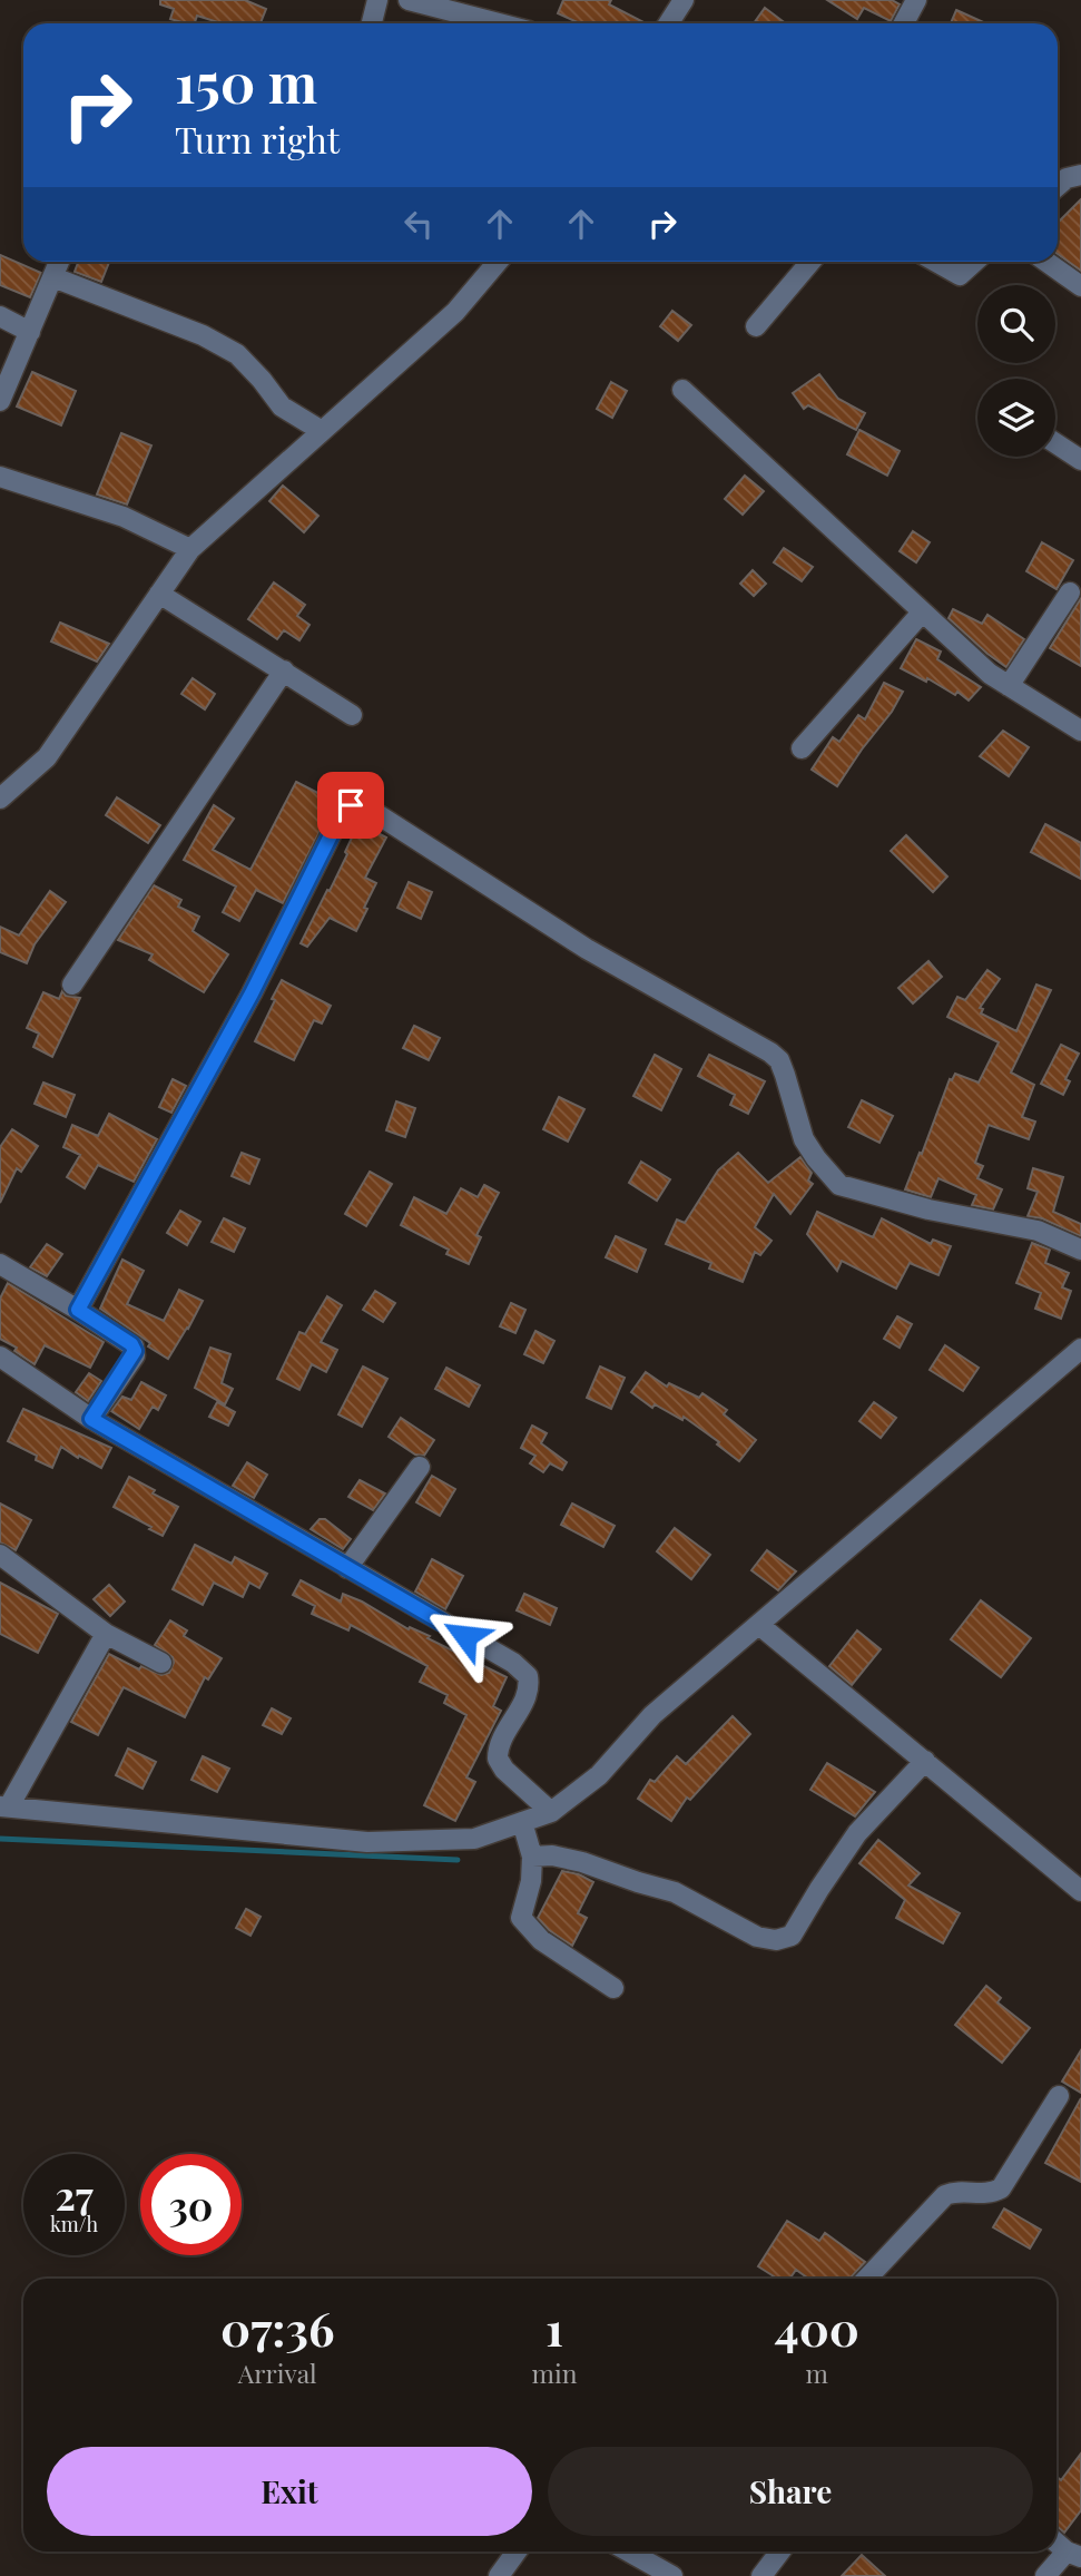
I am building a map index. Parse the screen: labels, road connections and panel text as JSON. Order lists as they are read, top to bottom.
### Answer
{
  "page": {
    "turn": ["150 m", "Turn right"],
    "speed": "27 km/h",
    "limit": "30",
    "eta": [
      "07:36",
      "Arrival",
      "1",
      "min",
      "400",
      "m"
    ],
    "buttons": ["Exit", "Share"]
  }
}
